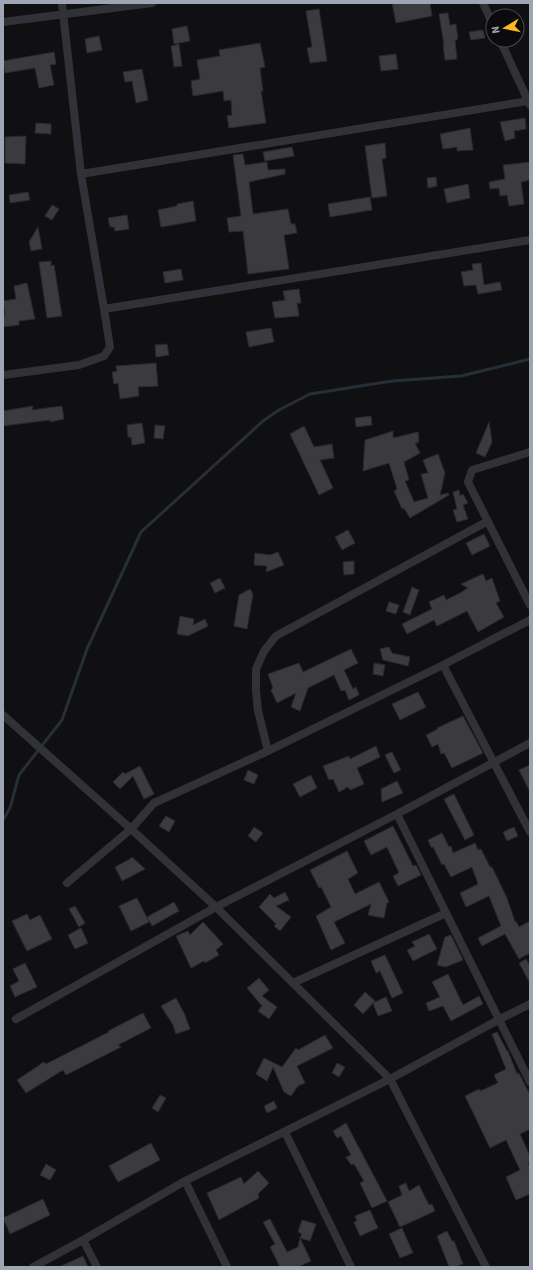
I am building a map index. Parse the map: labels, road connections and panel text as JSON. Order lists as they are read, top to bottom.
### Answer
{
  "north": "left"
}
